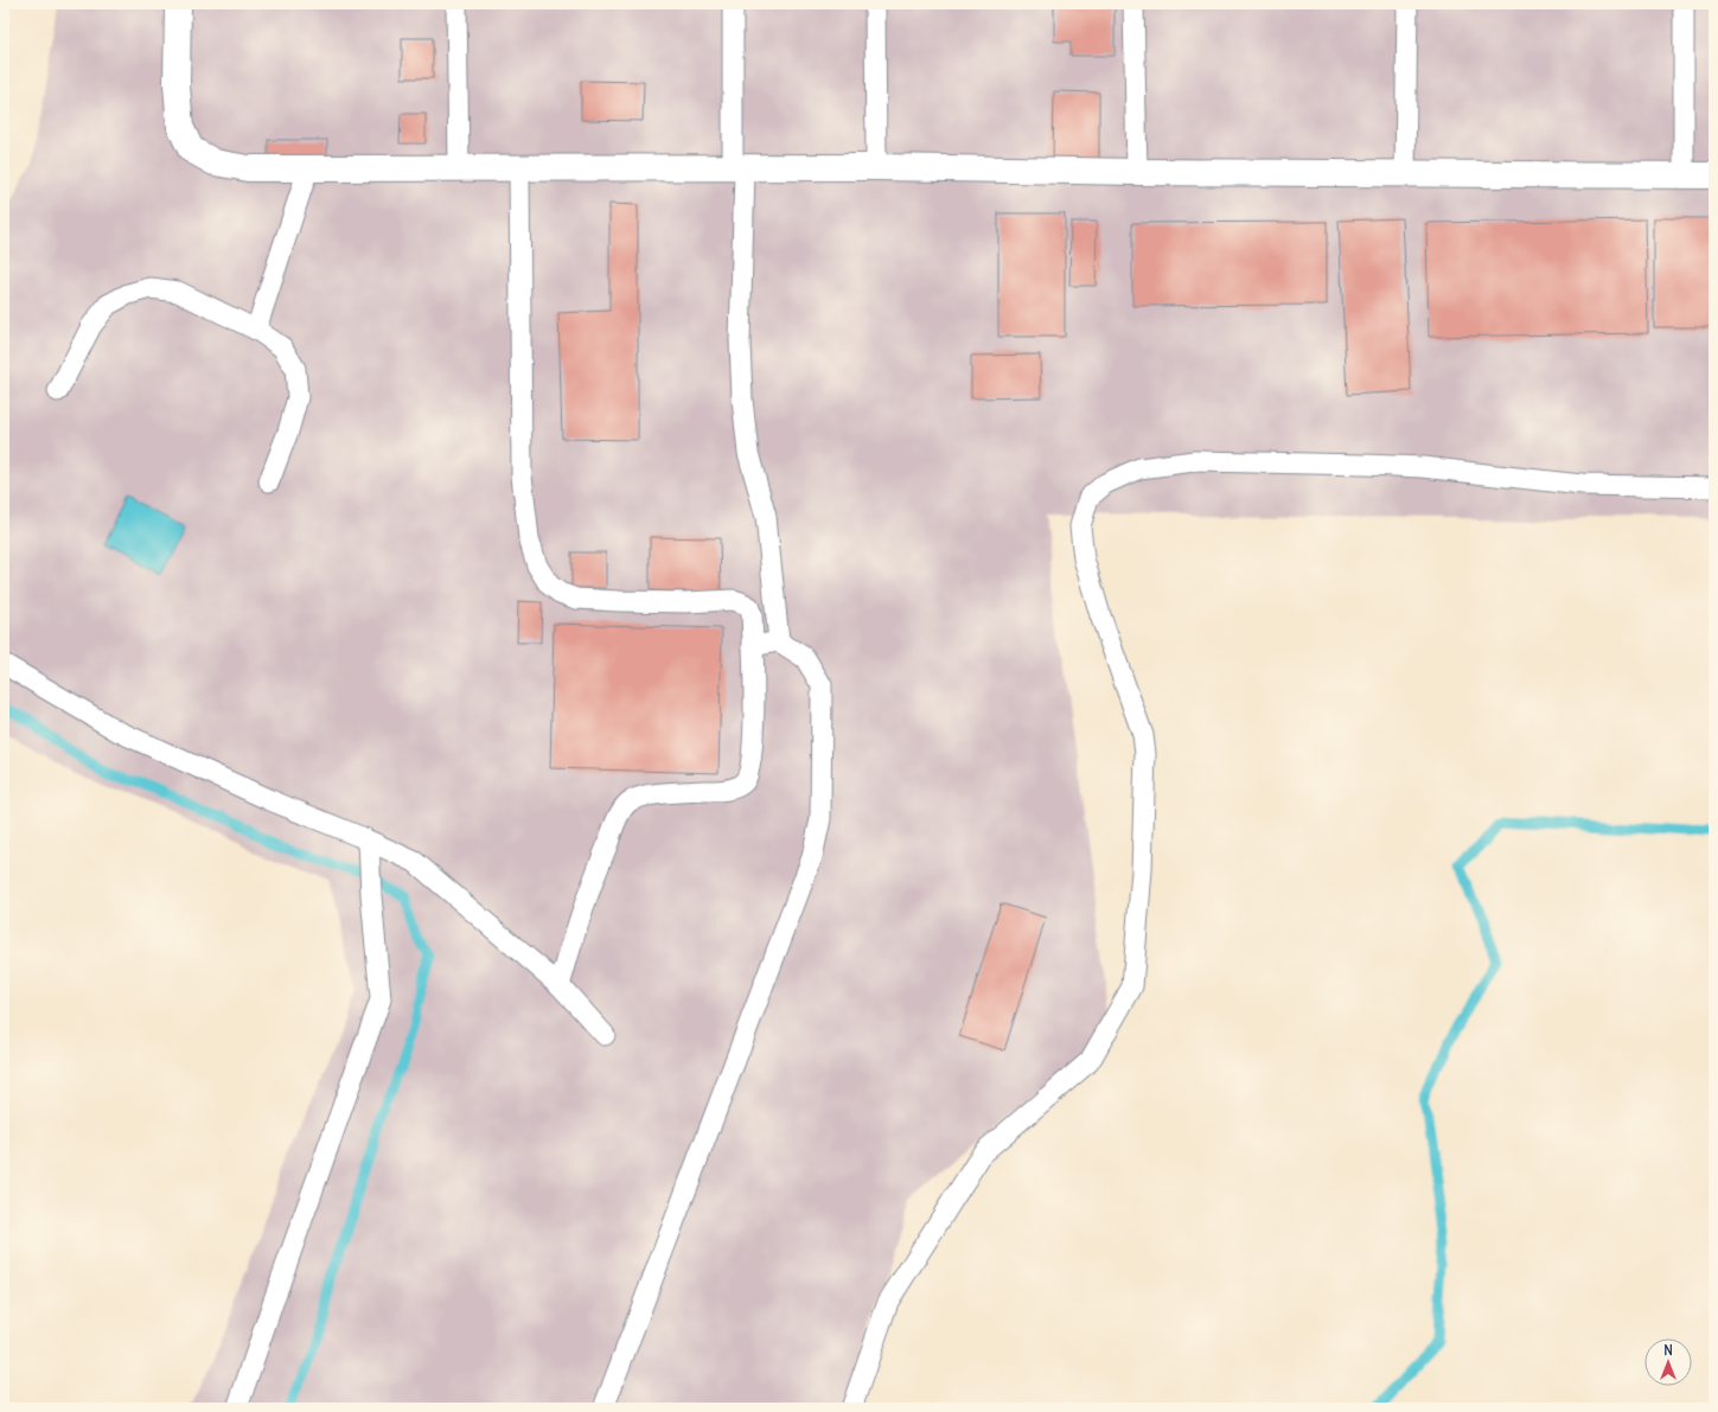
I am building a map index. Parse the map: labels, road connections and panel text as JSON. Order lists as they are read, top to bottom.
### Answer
{
  "north": "top"
}
